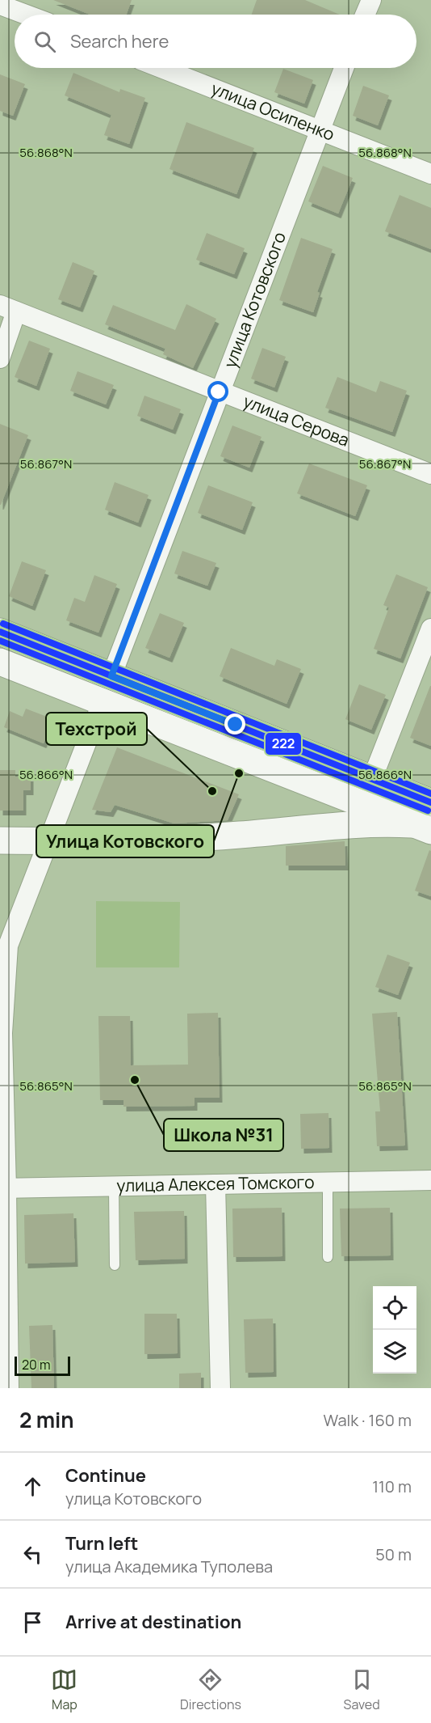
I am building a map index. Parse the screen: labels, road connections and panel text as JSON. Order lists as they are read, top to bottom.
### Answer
{
  "streets": {
    "street": [
      "улица Осипенко",
      "улица Котовского",
      "улица Серова",
      "улица Алексея Томского"
    ]
  },
  "crossings": [
    ["улица Осипенко", "улица Котовского"],
    ["улица Котовского", "улица Серова"]
  ],
  "places": ["Улица Котовского", "Техстрой", "Школа №31"],
  "lines": ["transit line 222"],
  "scale_bar": "20 m",
  "page": {
    "search": "Search here",
    "scale": "20 m",
    "heading": ["2 min", "Walk · 160 m"],
    "list": [
      ["Continue", "улица Котовского", "110 m"],
      ["Turn left", "улица Академика Туполева", "50 m"],
      "Arrive at destination"
    ],
    "nav": ["Map", "Directions", "Saved"]
  },
  "coordinates": [
    "56.868°N",
    "56.867°N",
    "56.866°N",
    "56.865°N"
  ]
}
